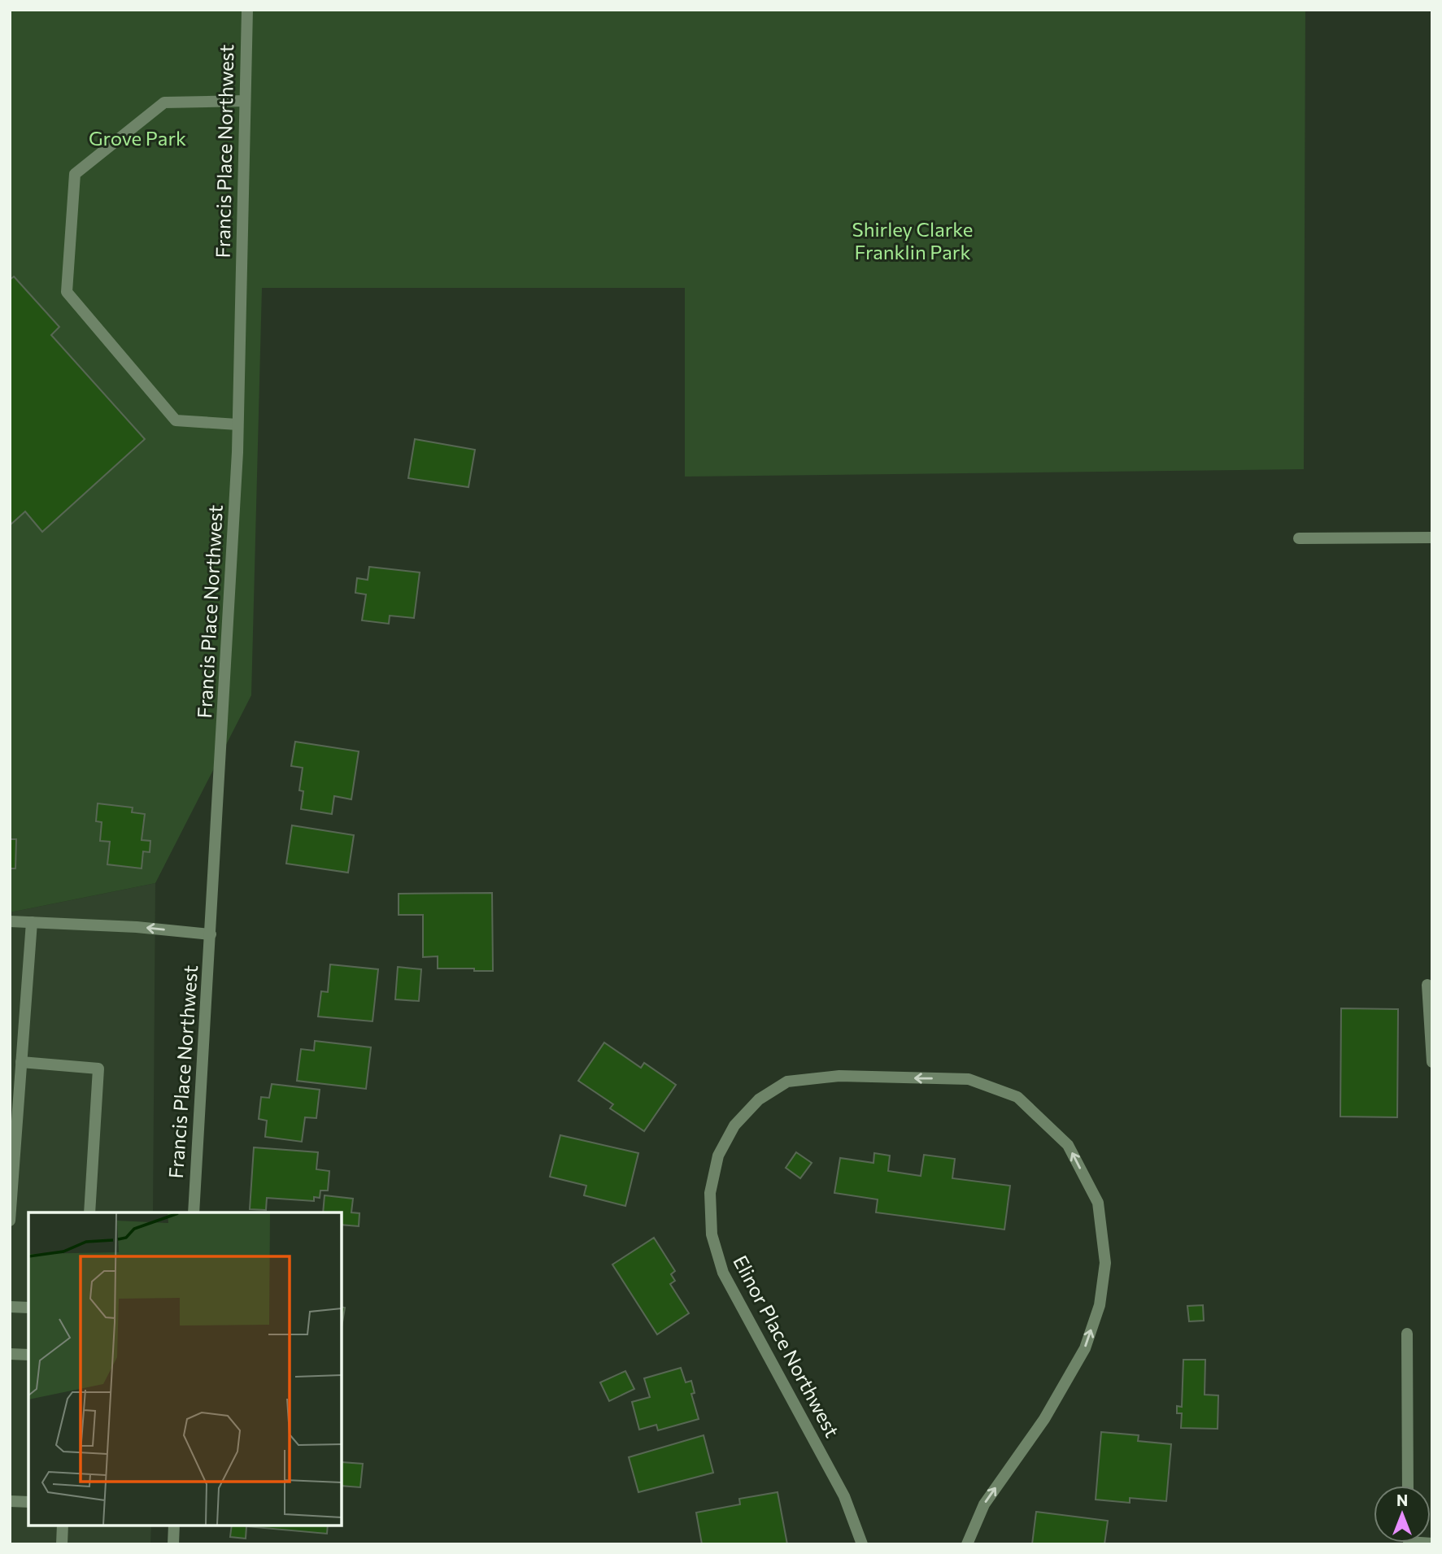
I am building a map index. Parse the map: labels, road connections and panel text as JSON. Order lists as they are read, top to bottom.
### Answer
{
  "streets": {
    "street": ["Francis Place Northwest", "Elinor Place Northwest"]
  },
  "parks": ["Grove Park", "Shirley Clarke Franklin Park"],
  "north": "top"
}
